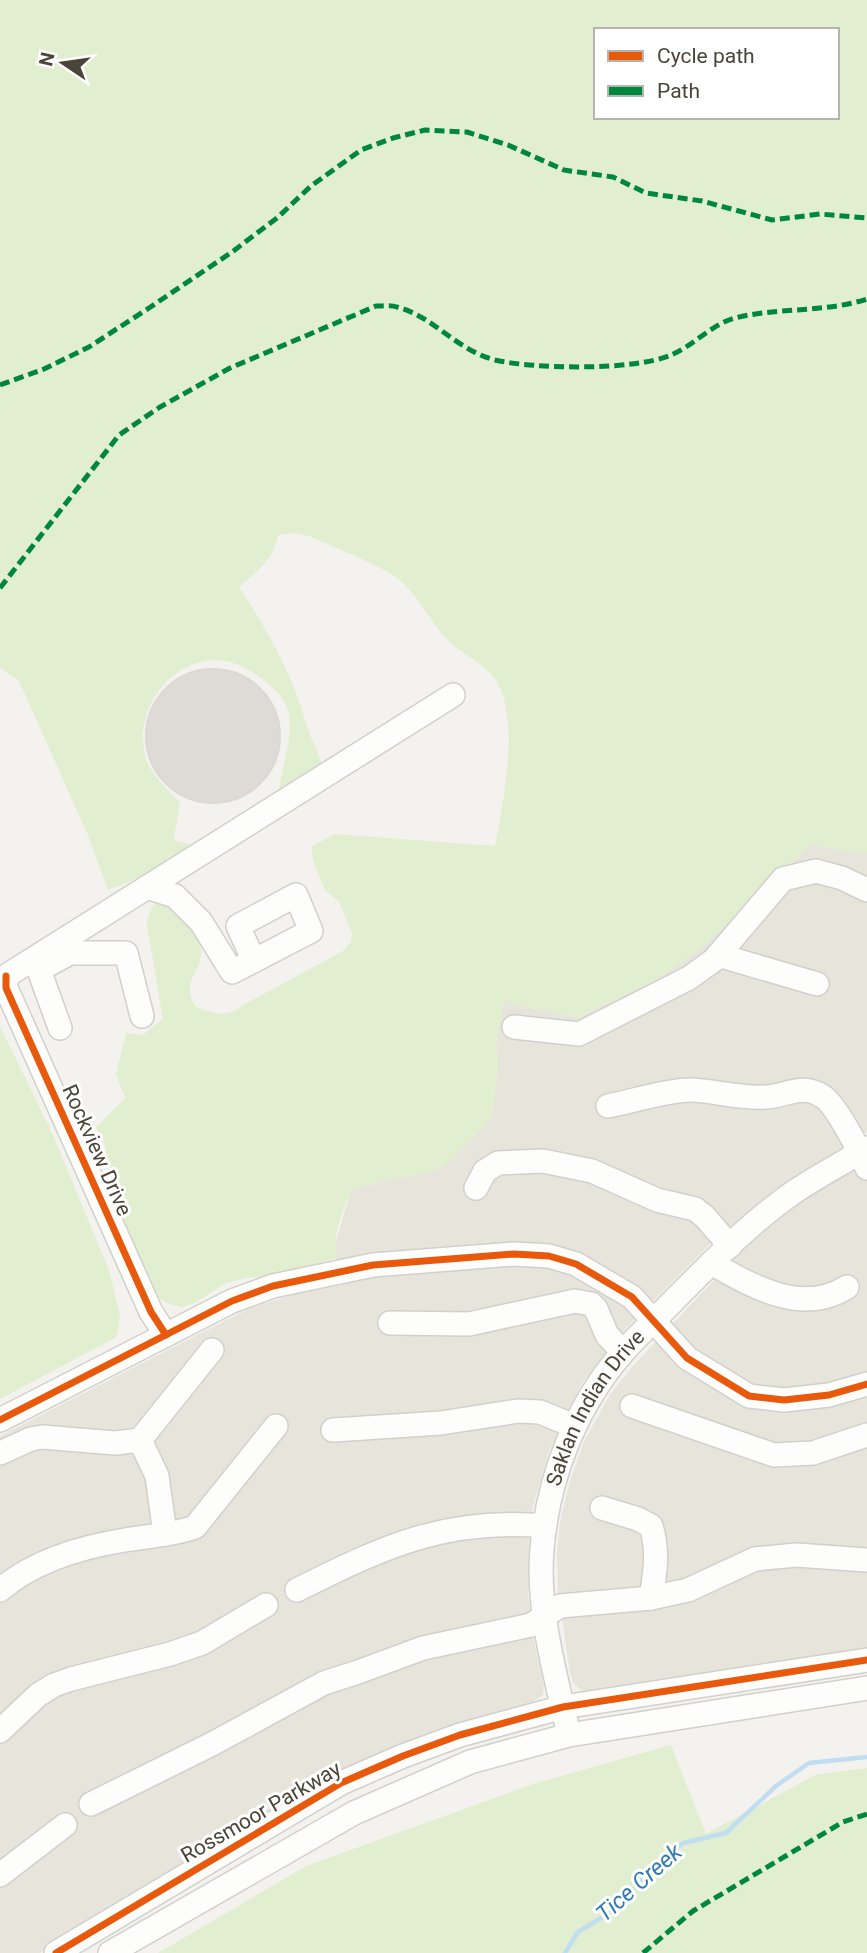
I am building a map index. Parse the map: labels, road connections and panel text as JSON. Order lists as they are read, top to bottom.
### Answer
{
  "streets": {
    "street": ["Rockview Drive", "Saklan Indian Drive", "Rossmoor Parkway"]
  },
  "crossings": [
    ["Saklan Indian Drive", "Rossmoor Parkway"]
  ],
  "water": ["Tice Creek"],
  "legend": ["Cycle path", "Path"],
  "north": "left"
}
